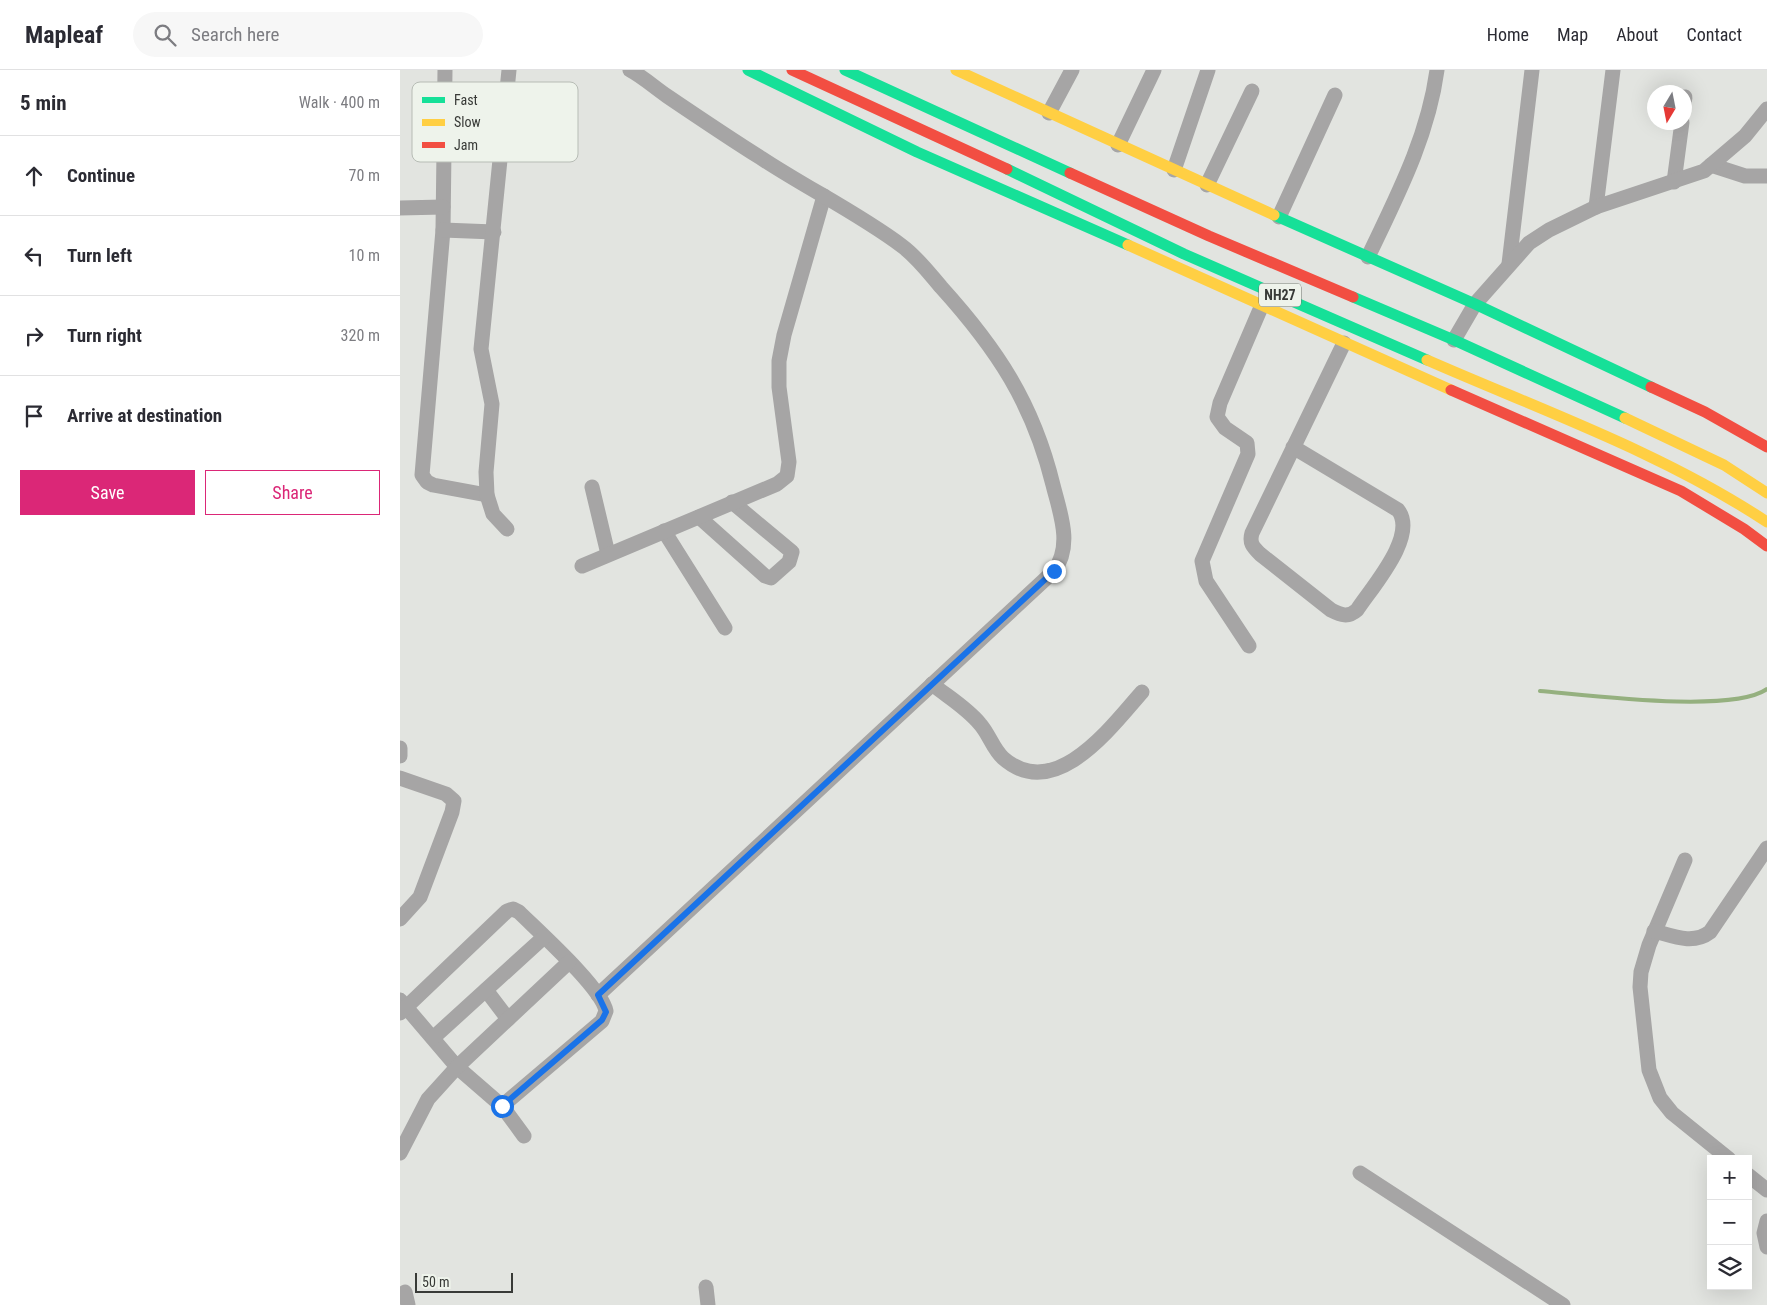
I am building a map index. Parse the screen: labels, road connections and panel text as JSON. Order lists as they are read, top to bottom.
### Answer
{
  "streets": {
    "main road": ["NH27"]
  },
  "legend": ["Fast", "Slow", "Jam"],
  "scale_bar": "50 m",
  "north": "bottom",
  "page": {
    "header": "Mapleaf",
    "search": "Search here",
    "nav": [
      "Home",
      "Map",
      "About",
      "Contact"
    ],
    "heading": ["5 min", "Walk · 400 m"],
    "list": [
      ["Continue", "70 m"],
      ["Turn left", "10 m"],
      ["Turn right", "320 m"],
      "Arrive at destination"
    ],
    "buttons": ["Save", "Share"],
    "map_buttons": ["+", "−"],
    "scale": "50 m"
  }
}
